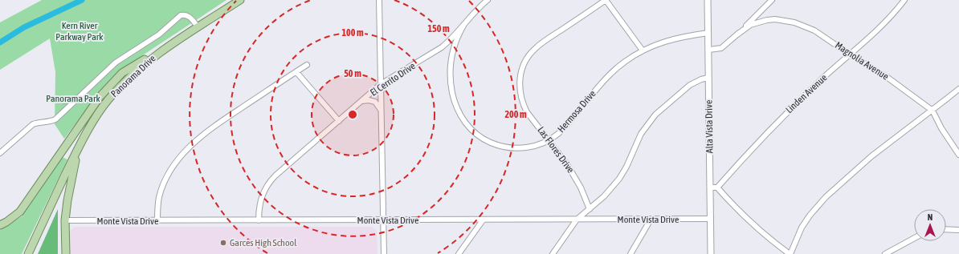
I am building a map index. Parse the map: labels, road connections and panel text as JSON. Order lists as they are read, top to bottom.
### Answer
{
  "streets": {
    "main road": ["Panorama Drive"],
    "street": [
      "Magnolia Avenue",
      "El Cerrito Drive",
      "Linden Avenue",
      "Hermosa Drive",
      "Alta Vista Drive",
      "Las Flores Drive",
      "Monte Vista Drive"
    ]
  },
  "crossings": [
    ["Magnolia Avenue", "Linden Avenue"],
    ["El Cerrito Drive", "Hermosa Drive"],
    ["El Cerrito Drive", "Monte Vista Drive"],
    ["Hermosa Drive", "Alta Vista Drive"],
    ["Hermosa Drive", "Las Flores Drive"],
    ["Alta Vista Drive", "Monte Vista Drive"]
  ],
  "parks": ["Kern River Parkway Park", "Panorama Park"],
  "places": ["Garces High School"],
  "north": "top",
  "rings": [
    "150 m",
    "100 m",
    "50 m",
    "200 m"
  ]
}
